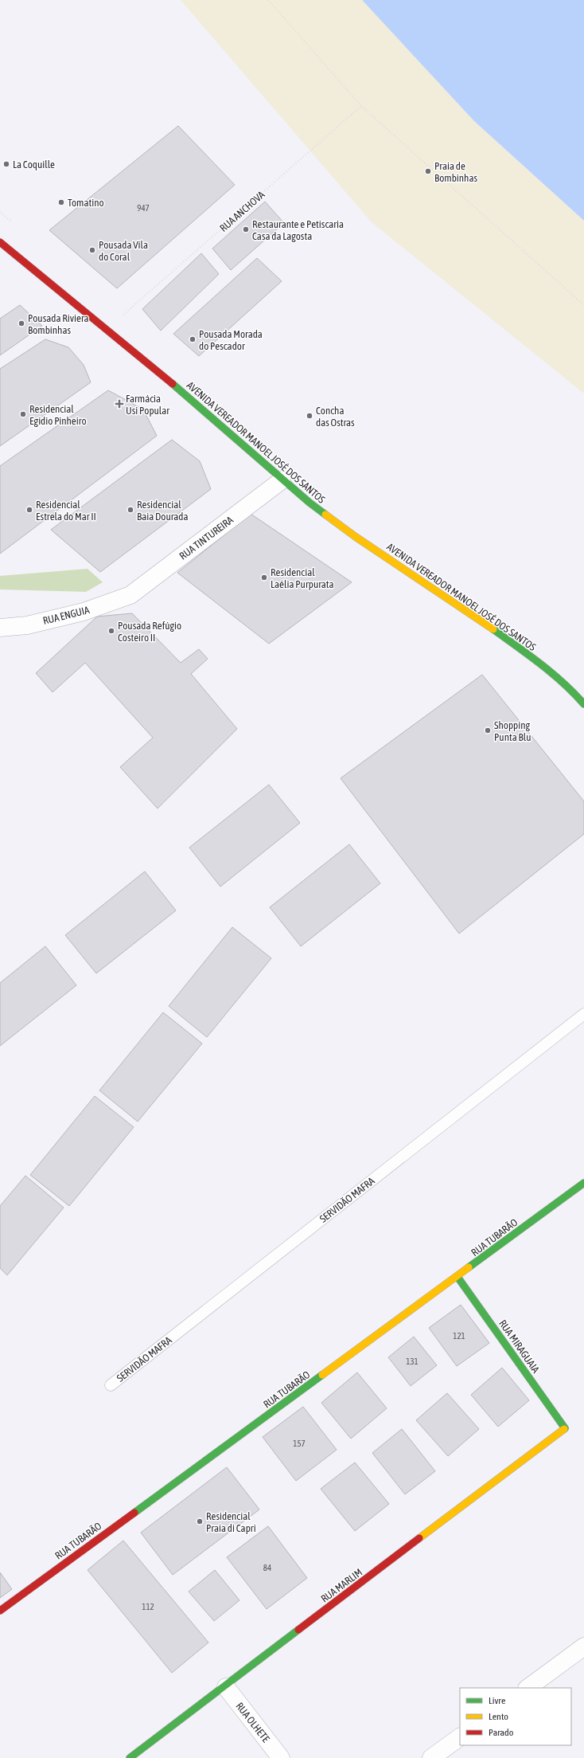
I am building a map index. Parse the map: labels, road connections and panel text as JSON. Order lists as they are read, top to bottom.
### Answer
{
  "streets": {
    "street": [
      "AVENIDA VEREADOR MANOEL JOSÉ DOS SANTOS",
      "RUA TINTUREIRA",
      "RUA ENGUIA",
      "RUA TUBARÃO",
      "RUA MIRAGUAIA",
      "RUA MARLIM",
      "RUA OLHETE"
    ],
    "lane": ["SERVIDÃO MAFRA"],
    "path": ["RUA ANCHOVA"]
  },
  "crossings": [
    ["AVENIDA VEREADOR MANOEL JOSÉ DOS SANTOS", "RUA TINTUREIRA"],
    ["RUA TINTUREIRA", "RUA ENGUIA"],
    ["RUA TUBARÃO", "RUA MIRAGUAIA"],
    ["RUA MIRAGUAIA", "RUA MARLIM"],
    ["RUA MARLIM", "RUA OLHETE"]
  ],
  "places": {
    "other": [
      "La Coquille",
      "Praia de Bombinhas",
      "Tomatino",
      "Restaurante e Petiscaria Casa da Lagosta",
      "Pousada Vila do Coral",
      "Pousada Riviera Bombinhas",
      "Pousada Morada do Pescador",
      "Residencial Egídio Pinheiro",
      "Concha das Ostras",
      "Residencial Estrela do Mar II",
      "Residencial Baia Dourada",
      "Residencial Laélia Purpurata",
      "Pousada Refúgio Costeiro II",
      "Shopping Punta Blu",
      "Residencial Praia di Capri"
    ],
    "health": ["Farmácia Usi Popular"]
  },
  "house_numbers": [
    "947",
    "121",
    "131",
    "157",
    "84",
    "112"
  ],
  "legend": ["Livre", "Lento", "Parado"]
}
